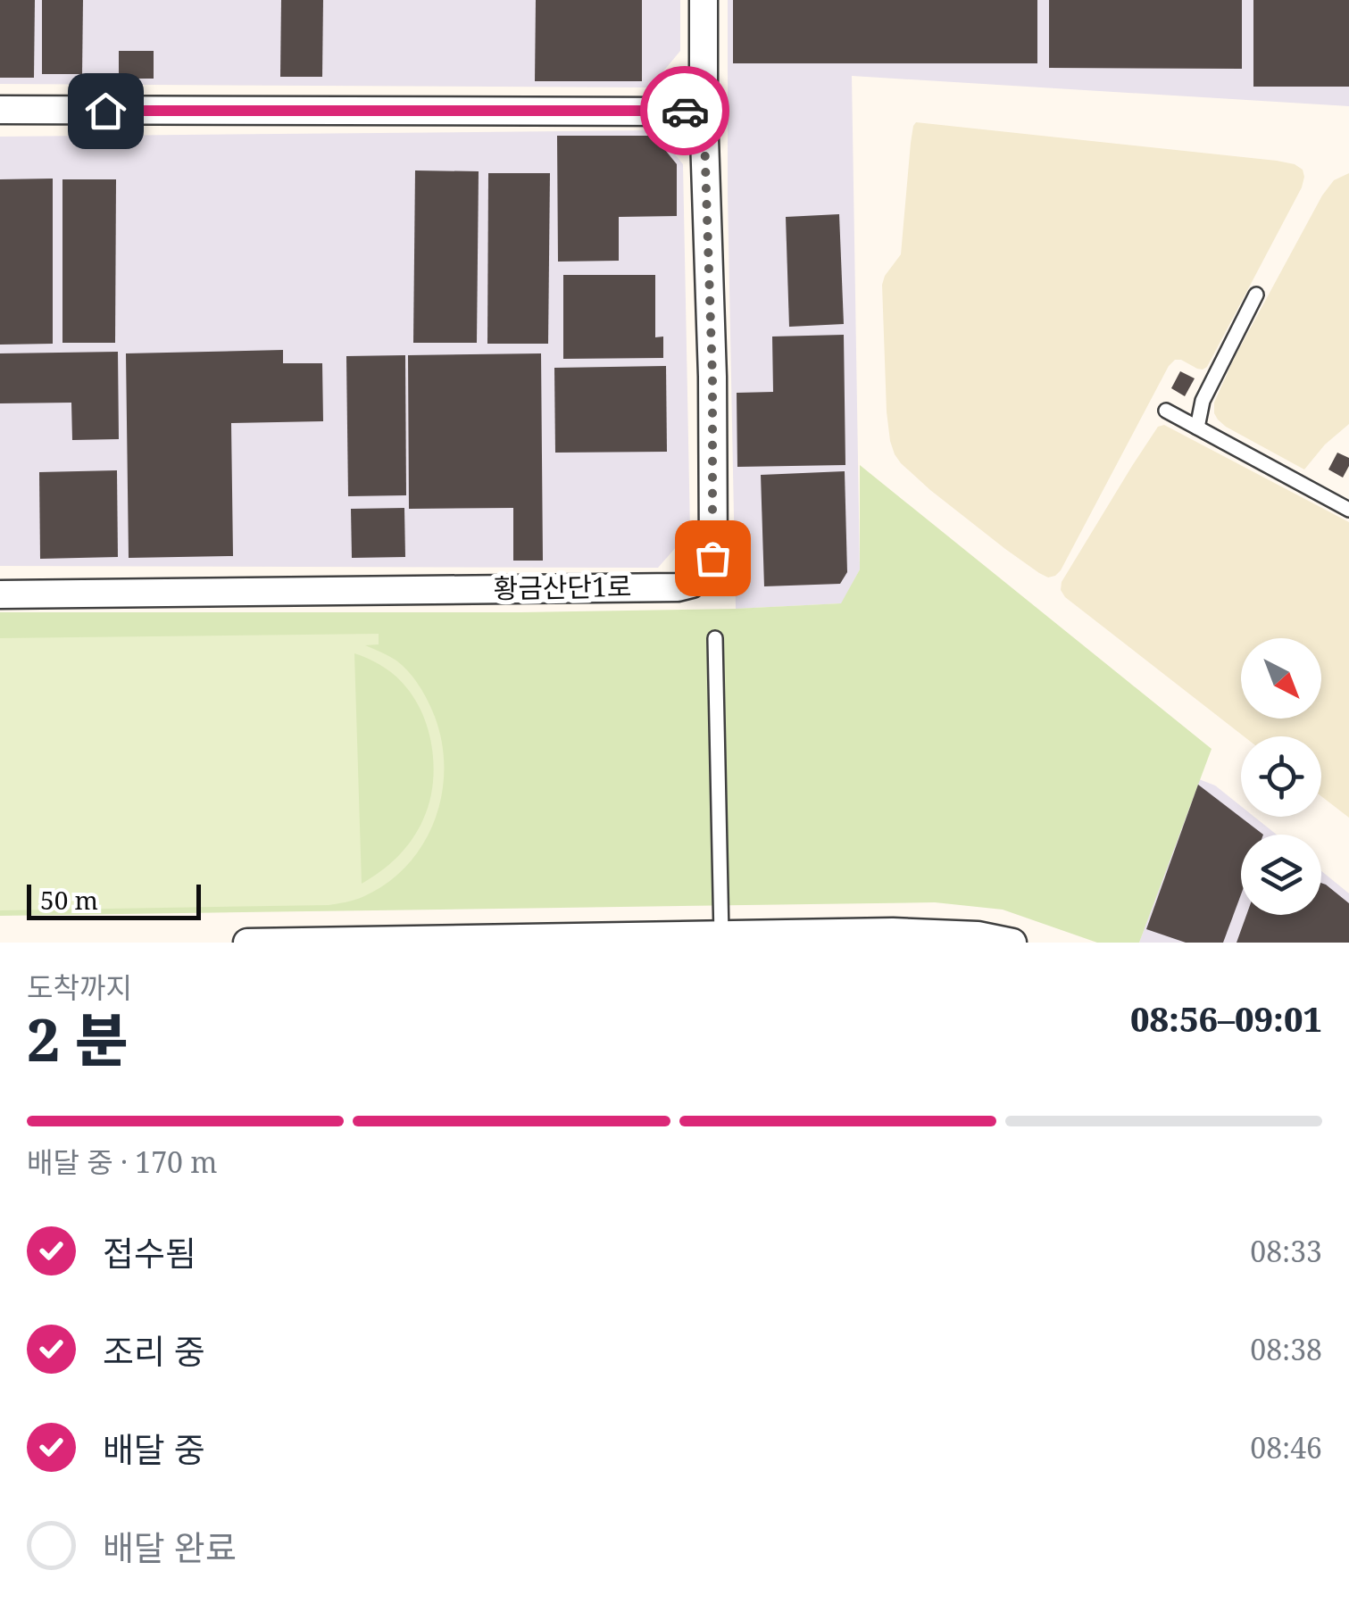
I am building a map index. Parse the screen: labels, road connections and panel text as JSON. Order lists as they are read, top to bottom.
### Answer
{
  "streets": {
    "street": ["황금산단1로"]
  },
  "scale_bar": "50 m",
  "north": "bottom right",
  "page": {
    "scale": "50 m",
    "heading": ["2 분", "도착까지", "08:56–09:01"],
    "bar": "배달 중 · 170 m",
    "list": [
      ["접수됨", "08:33"],
      ["조리 중", "08:38"],
      ["배달 중", "08:46"],
      "배달 완료"
    ]
  }
}
